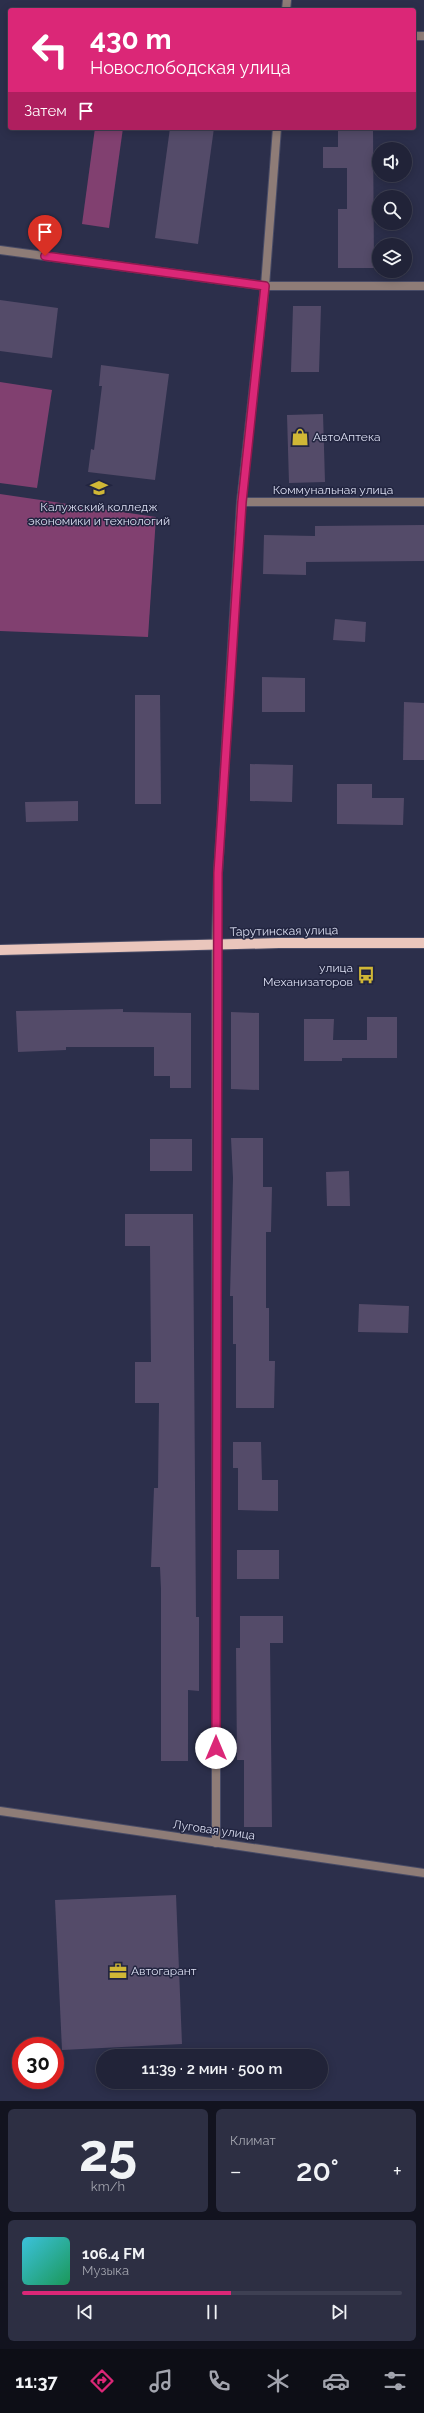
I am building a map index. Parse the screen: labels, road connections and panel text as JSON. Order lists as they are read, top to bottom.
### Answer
{
  "streets": {
    "main road": ["Тарутинская улица"],
    "street": ["Коммунальная улица", "Луговая улица"]
  },
  "places": {
    "shop": ["АвтоАптека"],
    "school or university": ["Калужский колледж экономики и технологий"],
    "bus stop": ["улица Механизаторов"],
    "office": ["Автогарант"]
  },
  "page": {
    "turn": ["430 m", "Новослободская улица"],
    "then": "Затем",
    "limit": "30",
    "trip": "11:39 · 2 мин · 500 m",
    "tile": [
      ["25", "km/h"],
      "Климат"
    ],
    "heat": ["−", "20°", "+"],
    "song": ["106.4 FM", "Музыка"],
    "tabs": "11:37"
  }
}
